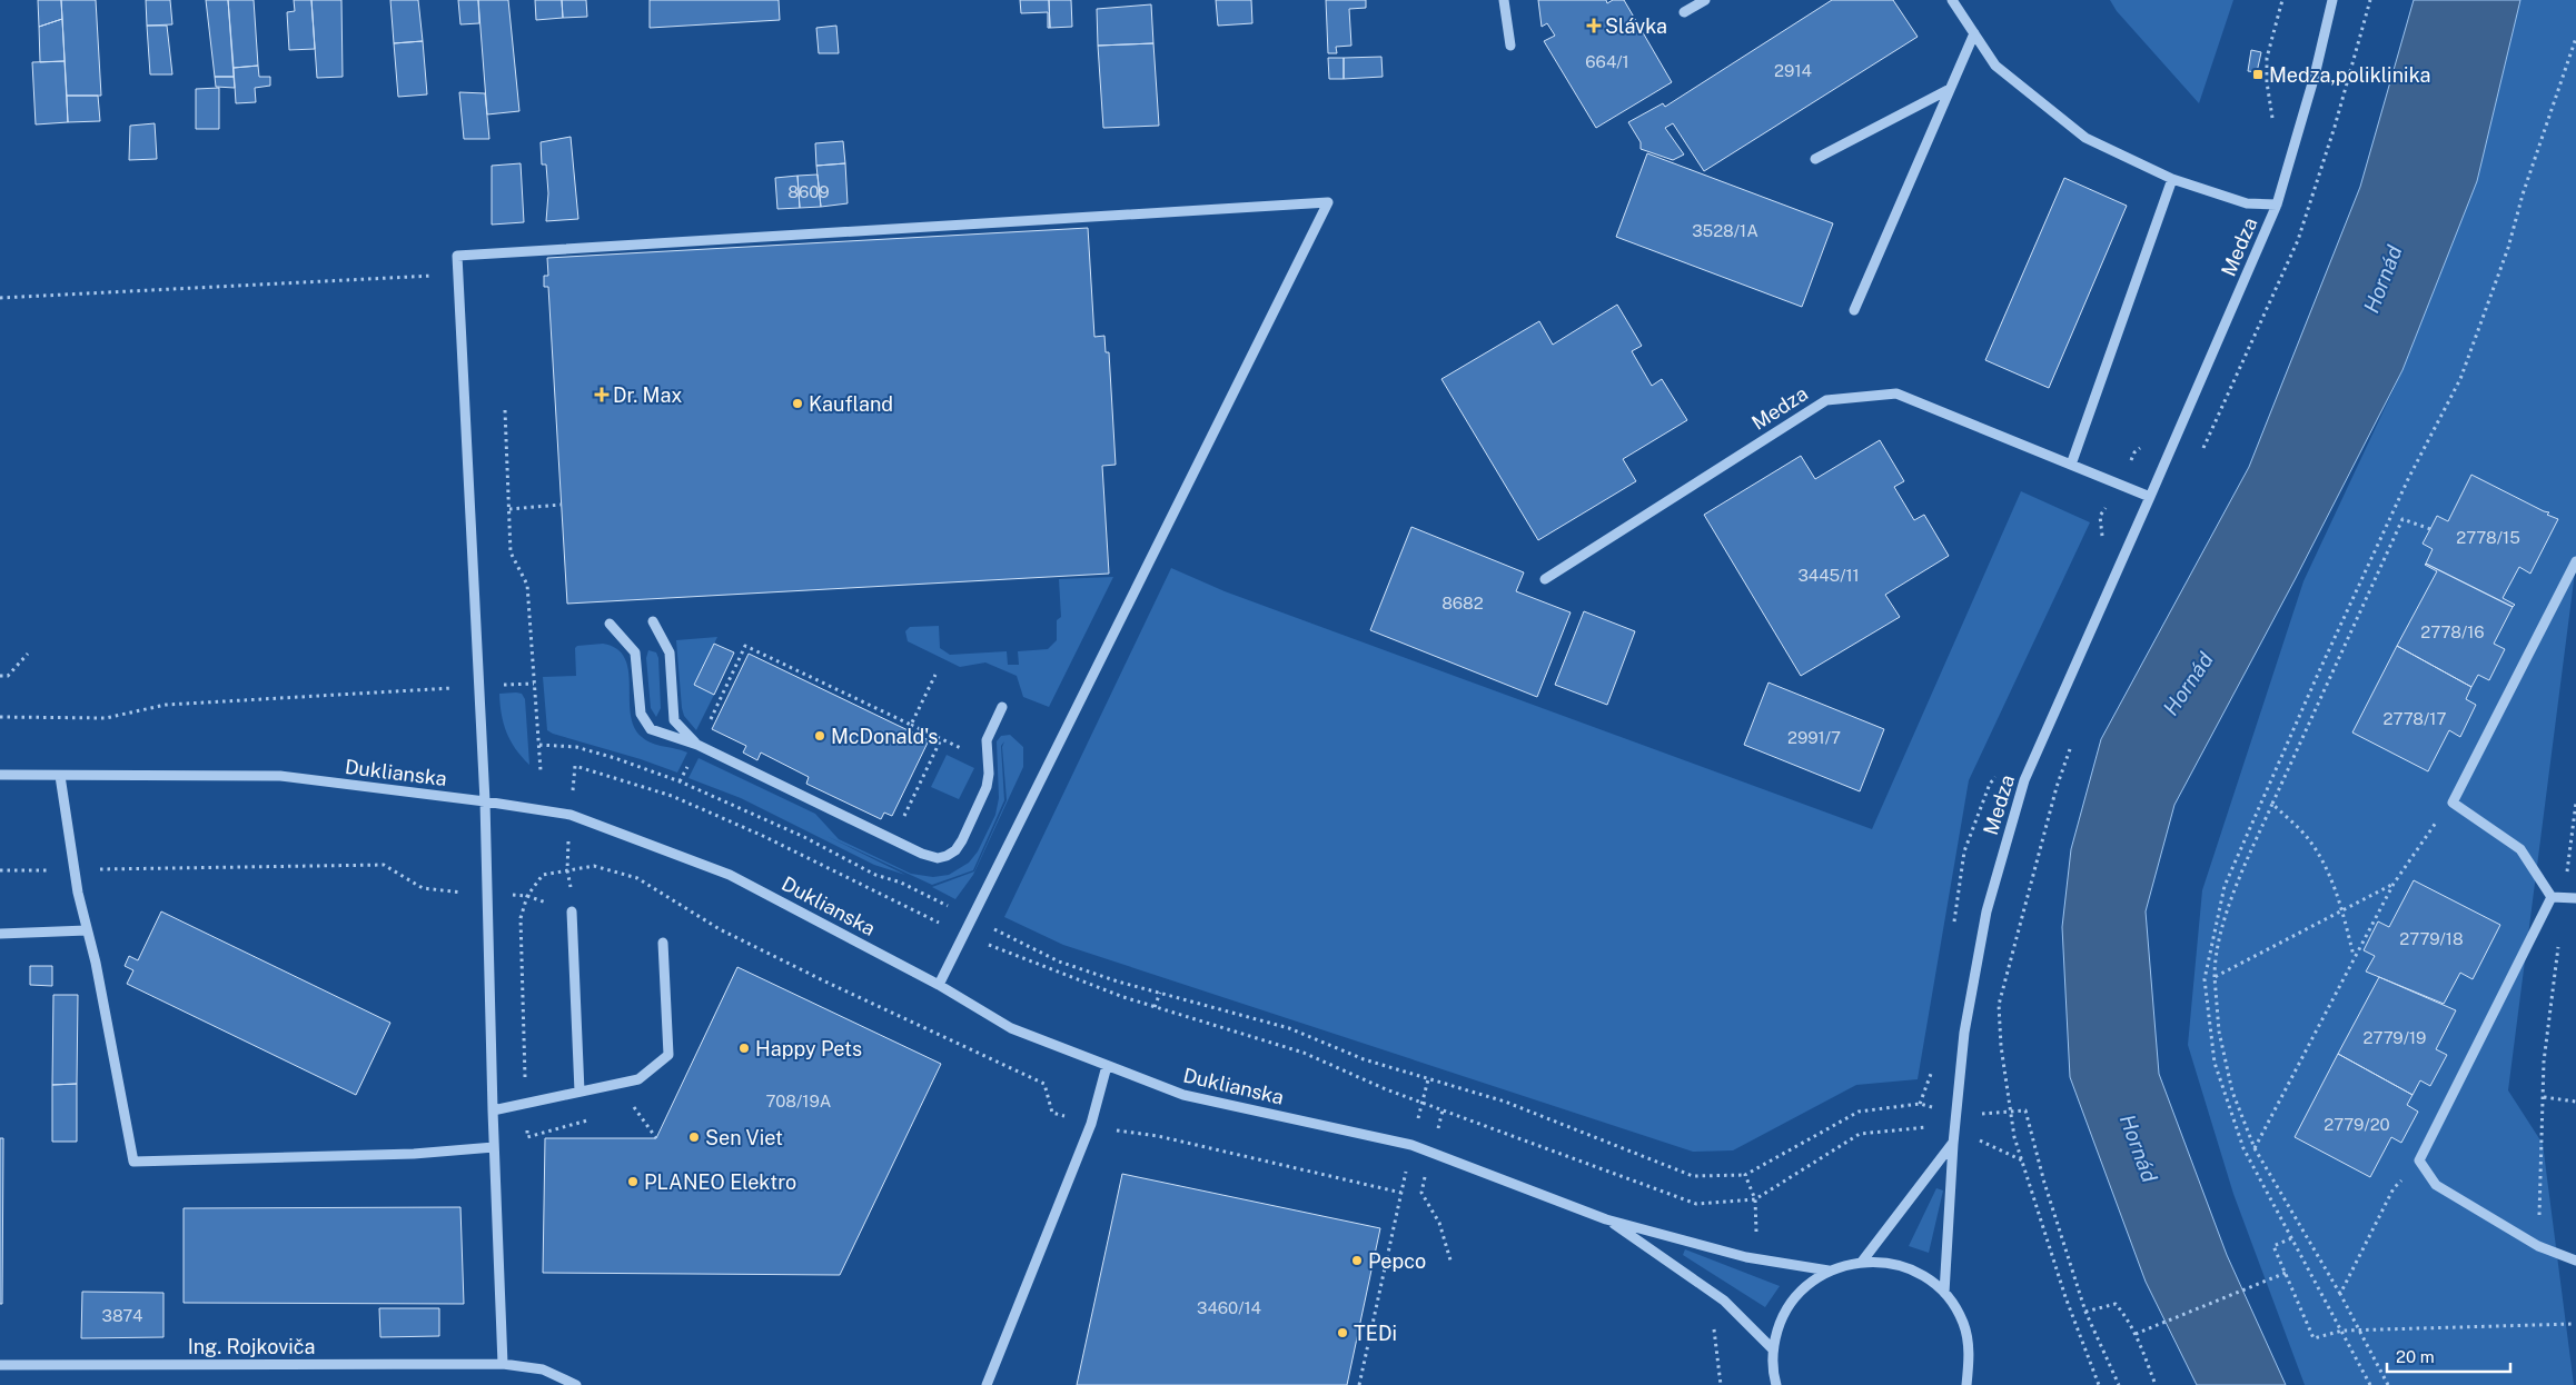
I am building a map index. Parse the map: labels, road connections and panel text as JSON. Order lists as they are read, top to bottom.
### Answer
{
  "streets": {
    "street": ["Medza", "Duklianska", "Ing. Rojkoviča"]
  },
  "water": ["Hornád"],
  "places": {
    "health": ["Slávka", "Dr. Max"],
    "transit": ["Medza,poliklinika"],
    "other": [
      "Kaufland",
      "McDonald's",
      "Happy Pets",
      "Sen Viet",
      "PLANEO Elektro",
      "Pepco",
      "TEDi"
    ]
  },
  "house_numbers": [
    "664/1",
    "2914",
    "8609",
    "3528/1A",
    "2778/15",
    "3445/11",
    "8682",
    "2778/16",
    "2778/17",
    "2991/7",
    "2779/18",
    "2779/19",
    "708/19A",
    "2779/20",
    "3460/14",
    "3874"
  ],
  "scale_bar": "20 m"
}
